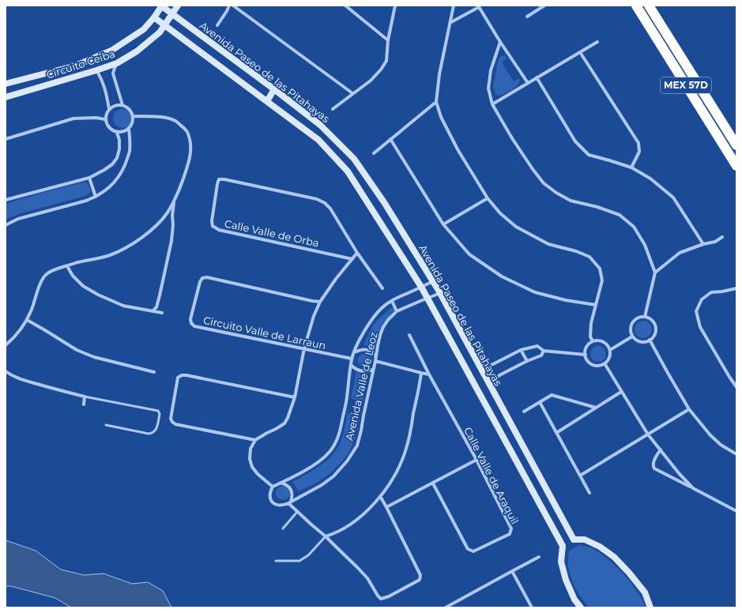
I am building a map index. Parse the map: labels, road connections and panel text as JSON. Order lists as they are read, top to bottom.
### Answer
{
  "streets": {
    "highway": ["MEX 57D"],
    "street": [
      "Circuito Ceiba",
      "Avenida Paseo de las Pitahayas",
      "Calle Valle de Orba",
      "Circuito Valle de Larraun",
      "Avenida Valle de Leoz",
      "Calle Valle de Araquil"
    ]
  },
  "crossings": [
    ["Circuito Ceiba", "Avenida Paseo de las Pitahayas"],
    ["Avenida Paseo de las Pitahayas", "Avenida Valle de Leoz"],
    ["Circuito Valle de Larraun", "Avenida Valle de Leoz"]
  ]
}
